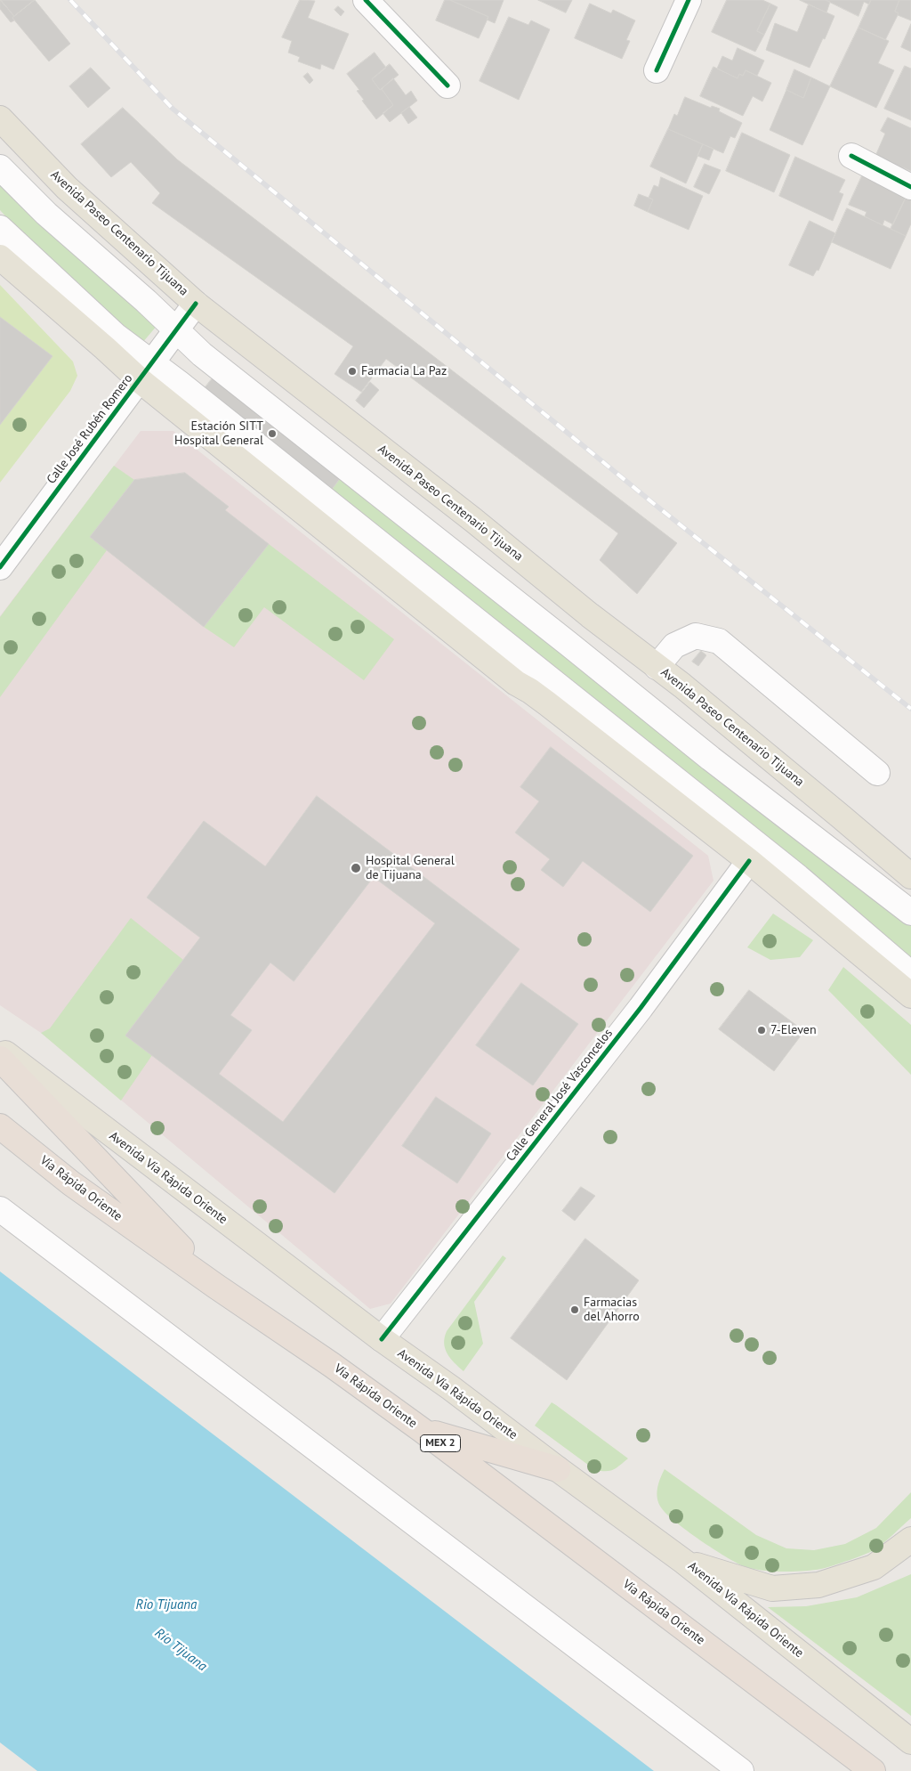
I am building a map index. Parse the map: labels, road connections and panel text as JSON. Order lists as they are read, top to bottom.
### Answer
{
  "streets": {
    "highway": ["Vía Rápida Oriente", "MEX 2"],
    "main road": ["Avenida Paseo Centenario Tijuana", "Avenida Vía Rápida Oriente"],
    "street": ["Calle José Rubén Romero", "Calle General José Vasconcelos"]
  },
  "crossings": [
    ["Avenida Paseo Centenario Tijuana", "Calle José Rubén Romero"],
    ["Calle General José Vasconcelos", "Avenida Vía Rápida Oriente"]
  ],
  "water": ["Rio Tijuana", "Río Tijuana"],
  "places": [
    "Farmacia La Paz",
    "Estación SITT Hospital General",
    "Hospital General de Tijuana",
    "7-Eleven",
    "Farmacias del Ahorro"
  ]
}
